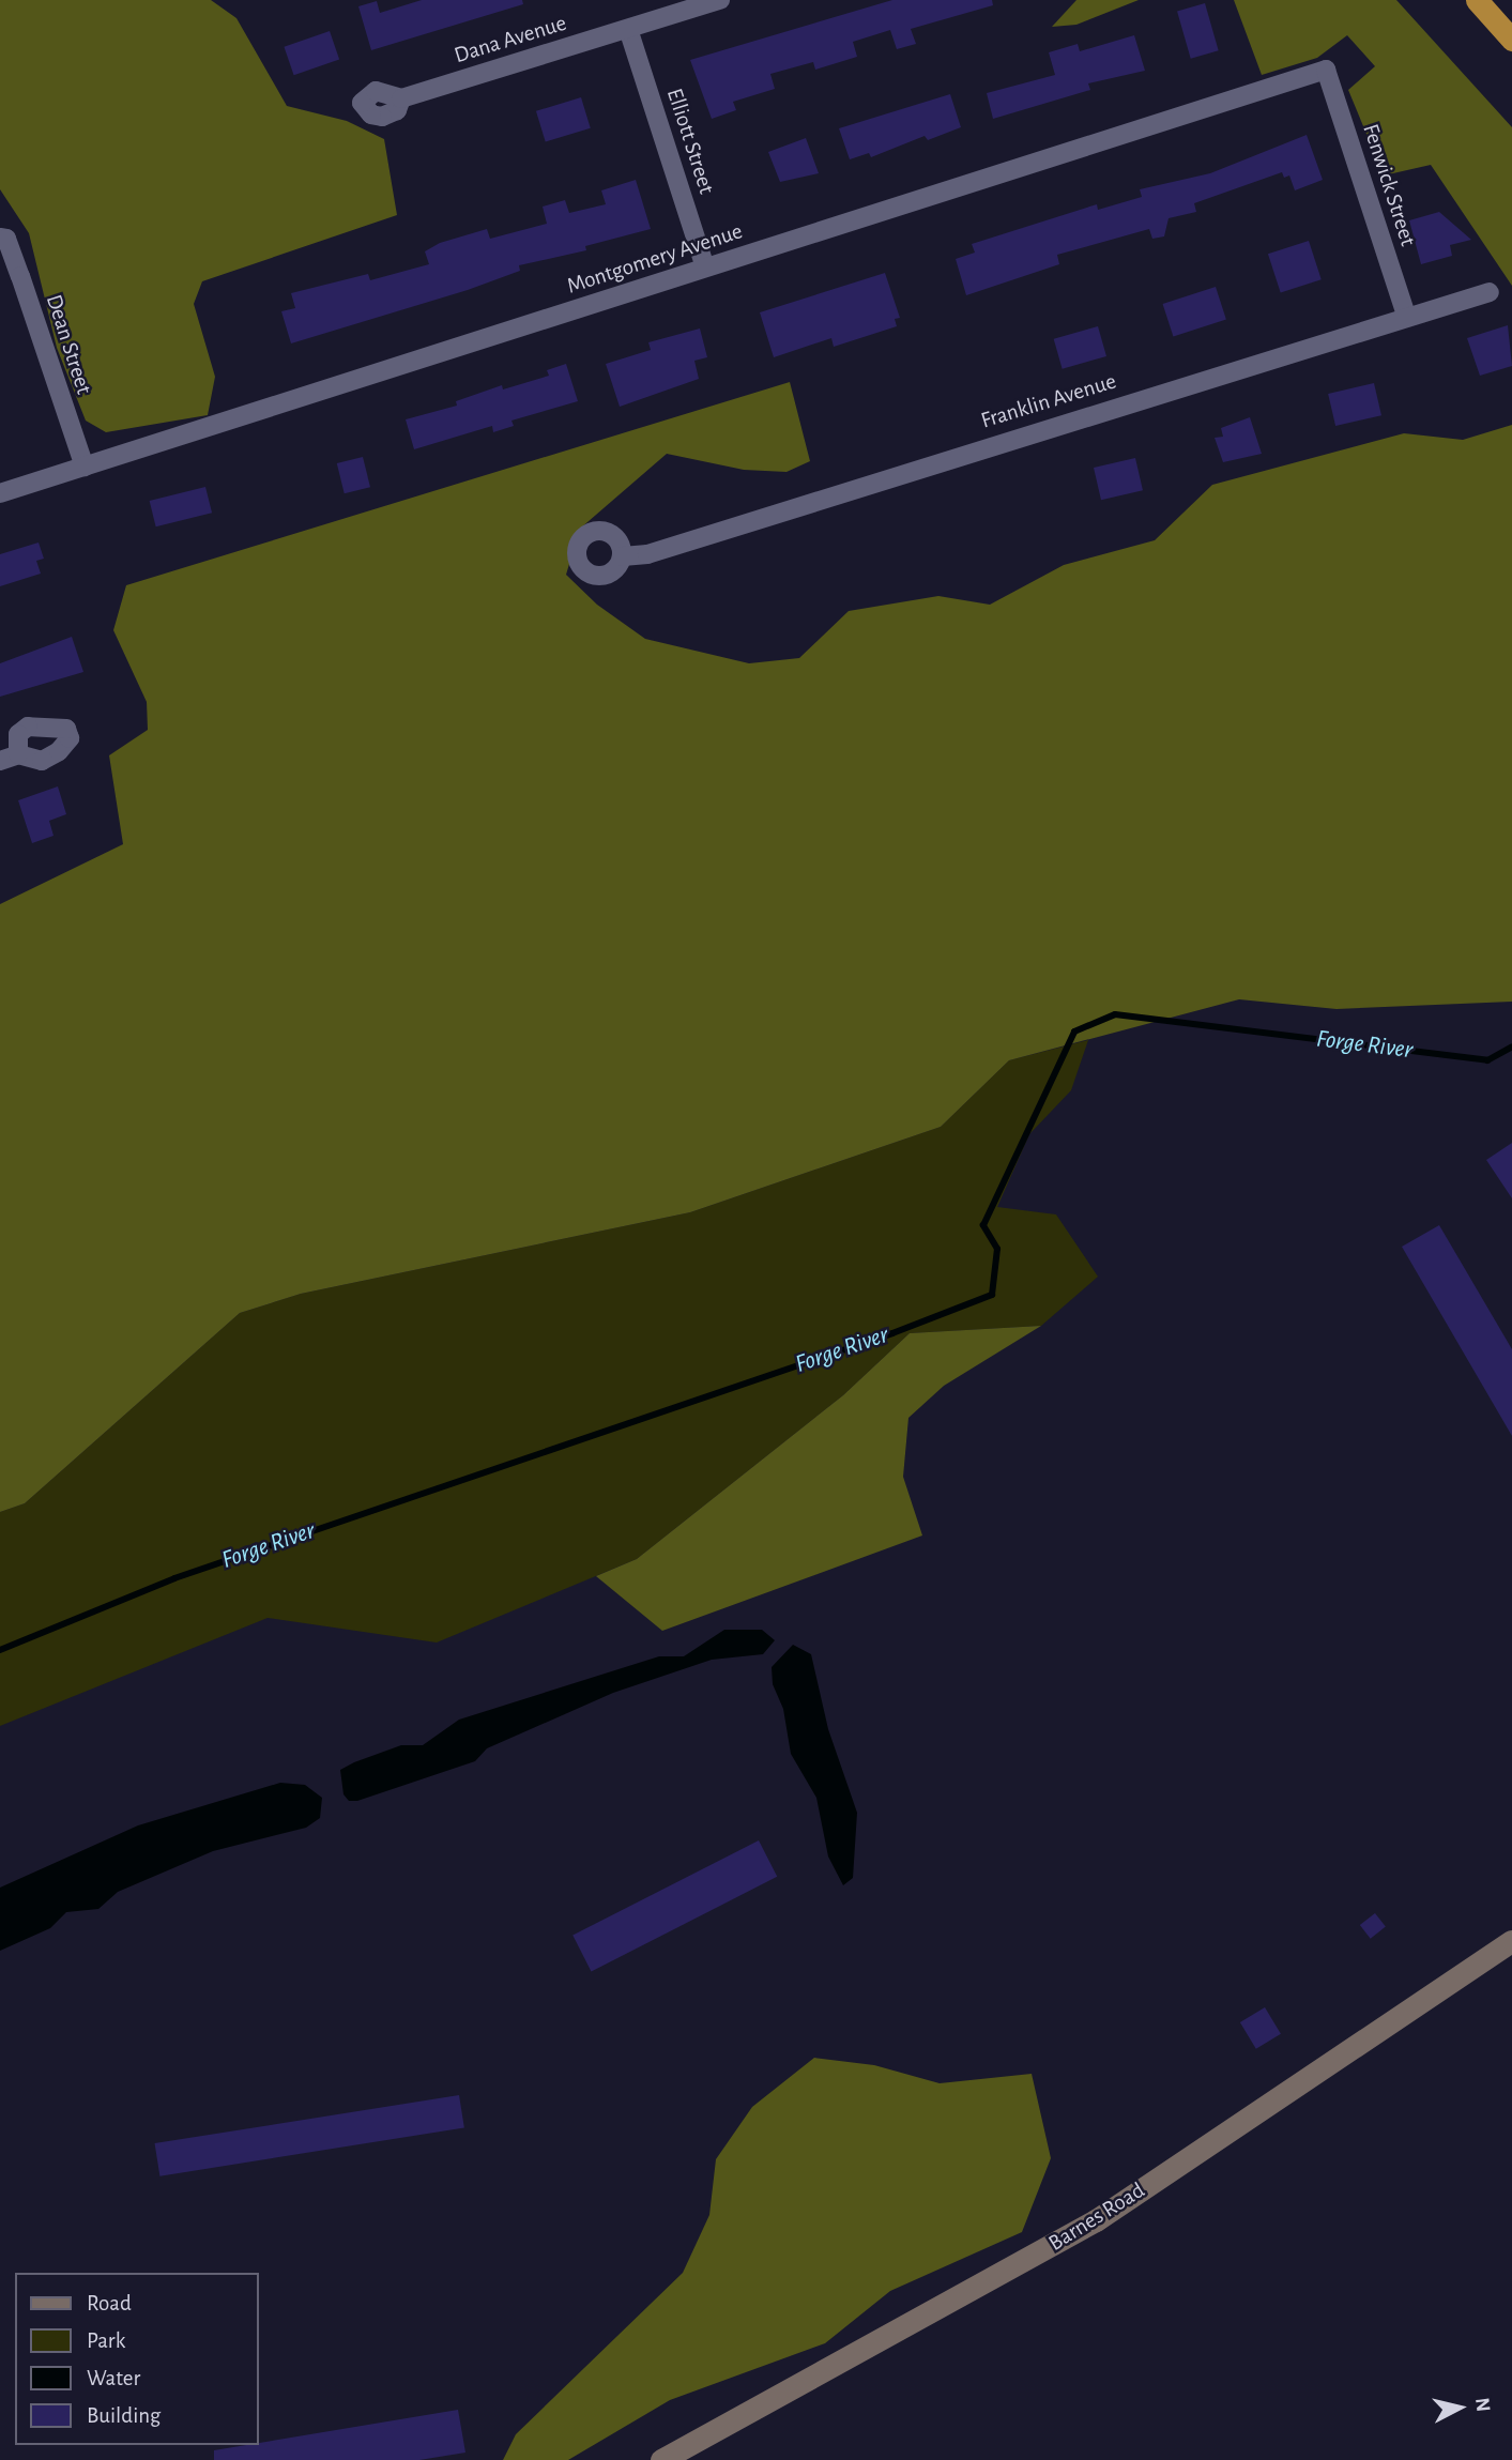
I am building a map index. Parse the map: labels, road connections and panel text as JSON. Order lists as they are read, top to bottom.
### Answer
{
  "streets": {
    "street": [
      "Dana Avenue",
      "Elliott Street",
      "Fenwick Street",
      "Montgomery Avenue",
      "Dean Street",
      "Franklin Avenue",
      "Barnes Road"
    ]
  },
  "crossings": [
    ["Dana Avenue", "Elliott Street"],
    ["Elliott Street", "Montgomery Avenue"],
    ["Fenwick Street", "Montgomery Avenue"],
    ["Fenwick Street", "Franklin Avenue"],
    ["Montgomery Avenue", "Dean Street"]
  ],
  "water": ["Forge River"],
  "legend": [
    "Road",
    "Park",
    "Water",
    "Building"
  ],
  "north": "right"
}
